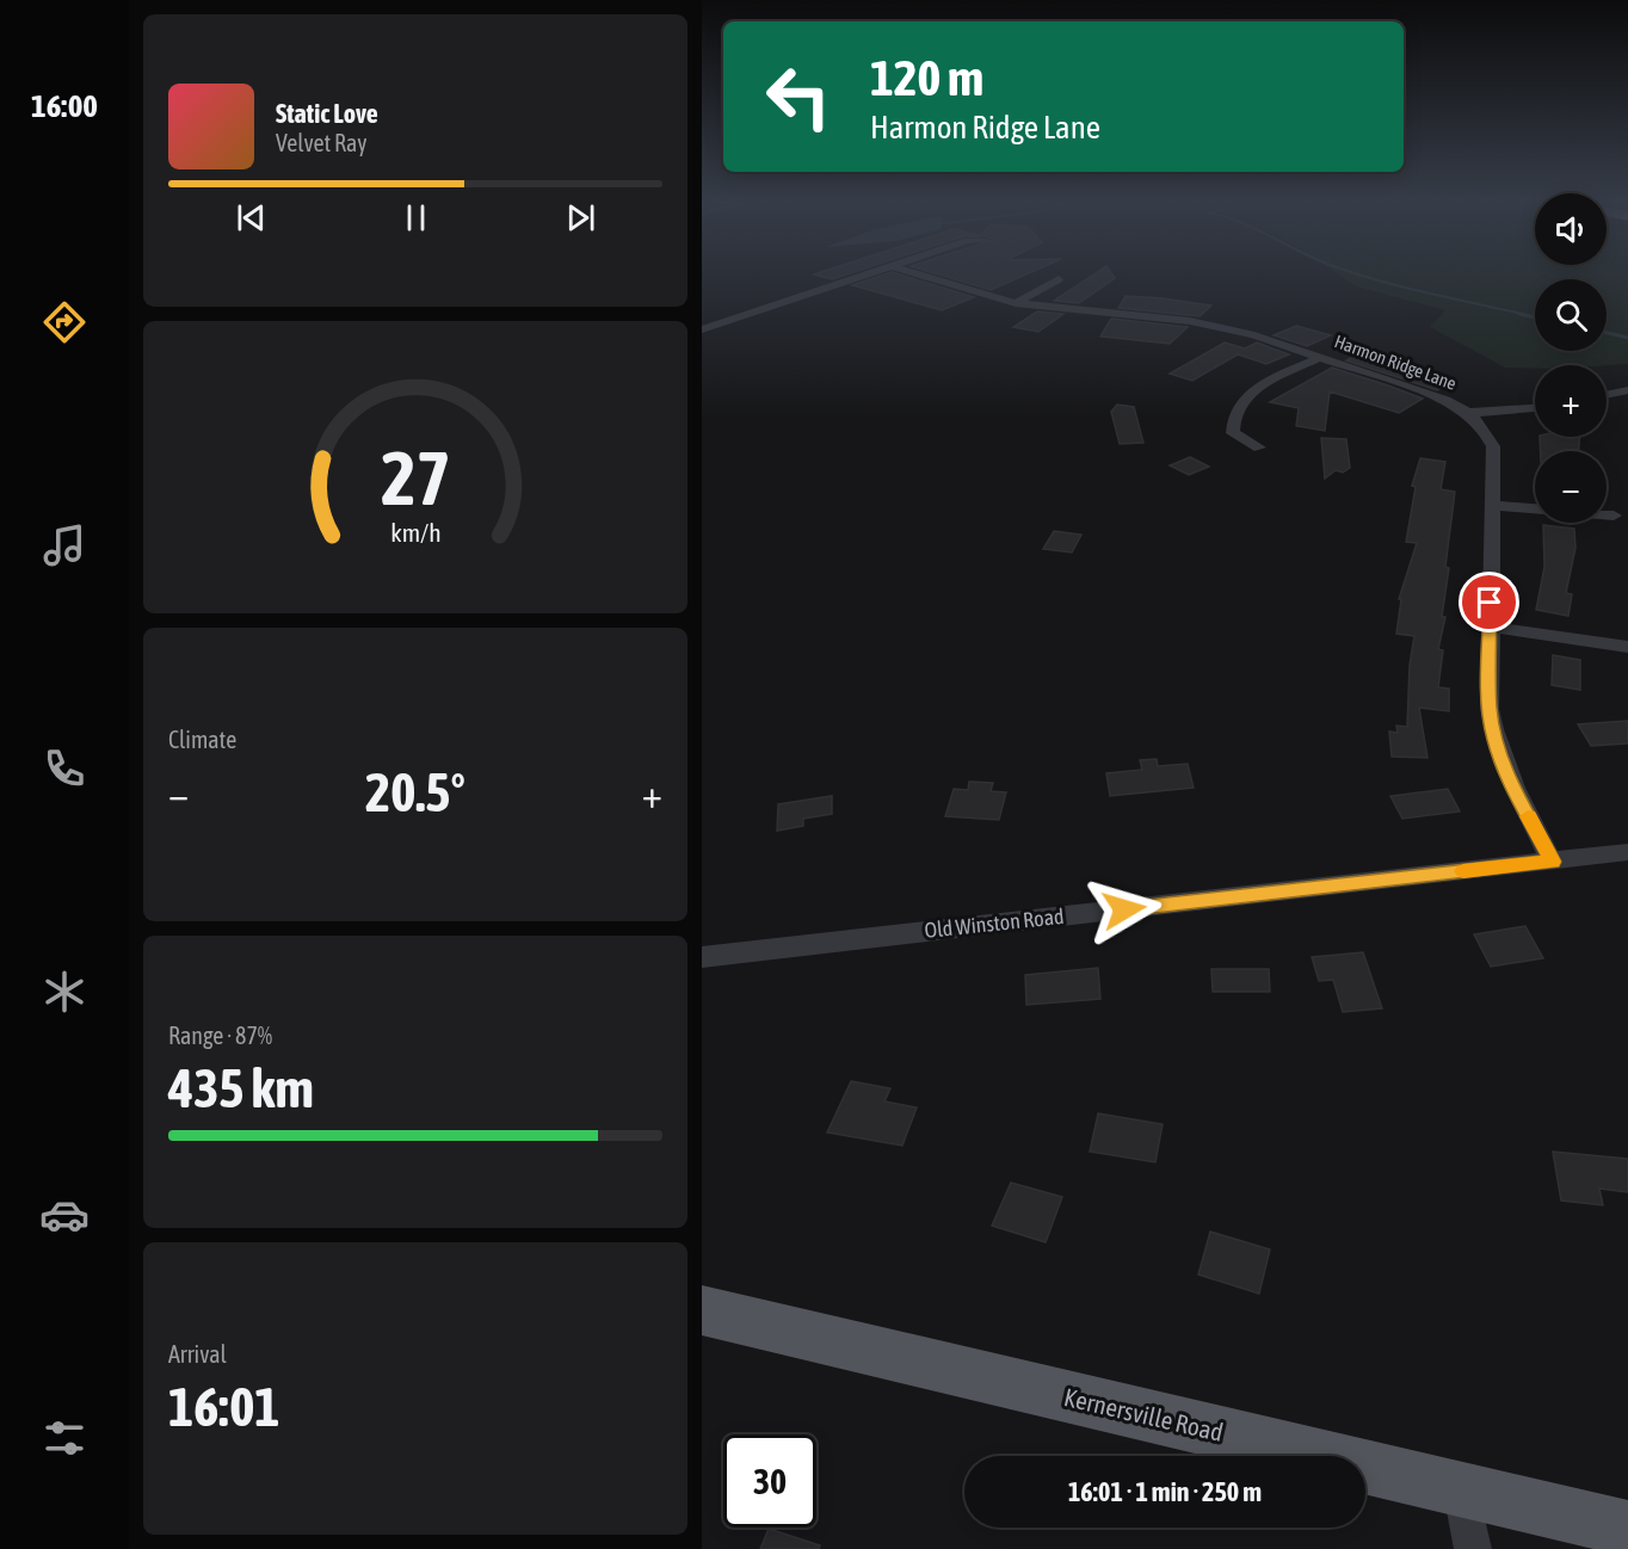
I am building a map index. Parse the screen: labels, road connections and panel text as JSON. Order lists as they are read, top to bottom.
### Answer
{
  "streets": {
    "main road": ["Kernersville Road"],
    "street": ["Harmon Ridge Lane", "Old Winston Road"]
  },
  "crossings": [
    ["Harmon Ridge Lane", "Old Winston Road"]
  ],
  "page": {
    "tabs": "16:00",
    "turn": ["120 m", "Harmon Ridge Lane"],
    "song": ["Static Love", "Velvet Ray"],
    "map_buttons": ["+", "−"],
    "tile": [
      "Climate",
      ["Range · 87%", "435 km"],
      ["Arrival", "16:01"]
    ],
    "heat": ["−", "20.5°", "+"],
    "limit": "30",
    "trip": "16:01 · 1 min · 250 m",
    "gauge": ["27", "km/h"]
  }
}
